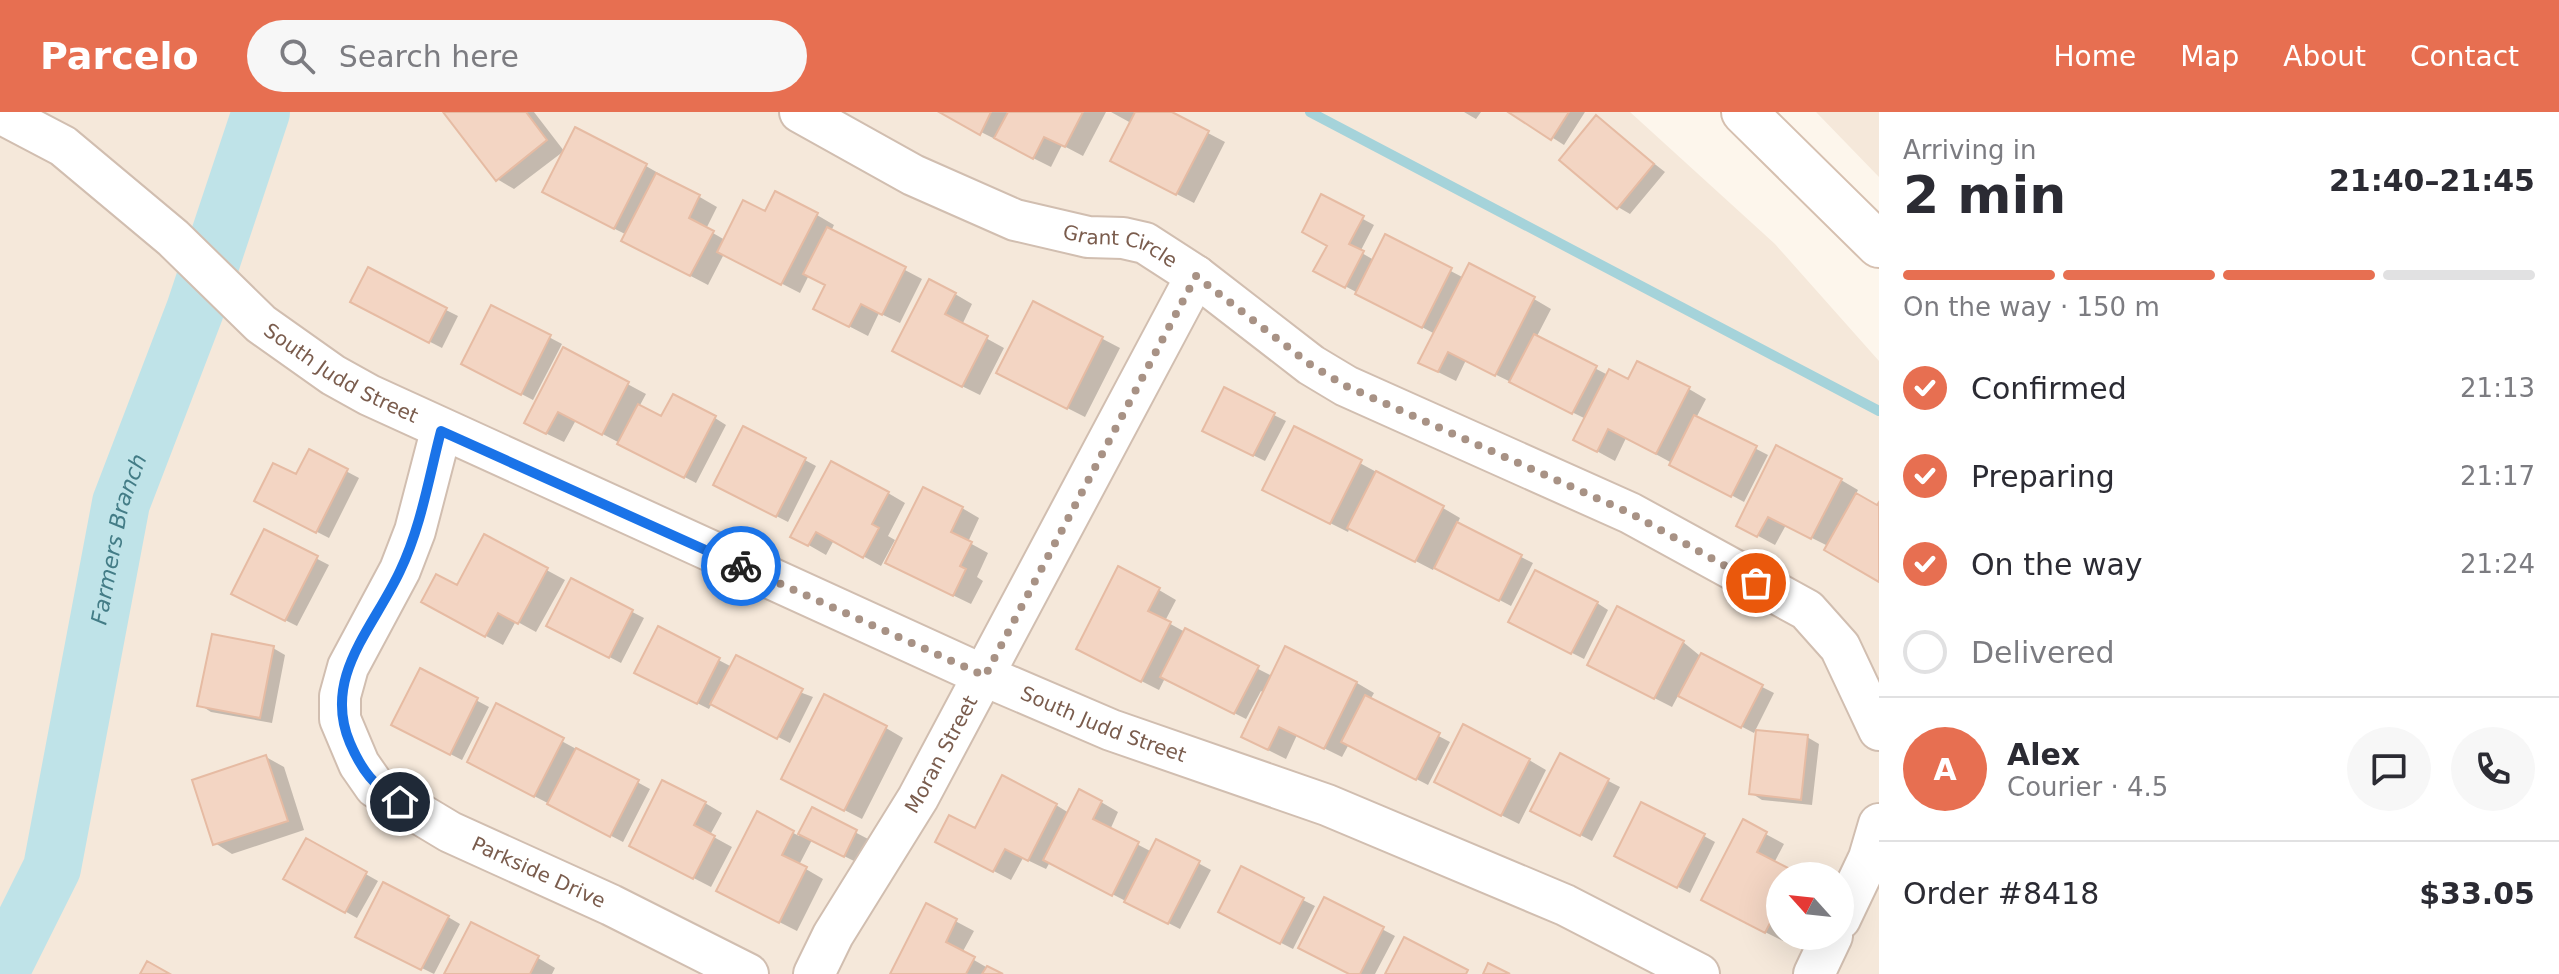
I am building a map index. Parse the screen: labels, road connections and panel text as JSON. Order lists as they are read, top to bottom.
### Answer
{
  "streets": {
    "street": [
      "Grant Circle",
      "South Judd Street",
      "Moran Street",
      "Parkside Drive"
    ]
  },
  "crossings": [
    ["Grant Circle", "Moran Street"],
    ["South Judd Street", "Moran Street"],
    ["South Judd Street", "Parkside Drive"]
  ],
  "water": ["Farmers Branch"],
  "north": "top left",
  "page": {
    "header": "Parcelo",
    "search": "Search here",
    "nav": [
      "Home",
      "Map",
      "About",
      "Contact"
    ],
    "heading": ["2 min", "Arriving in", "21:40–21:45"],
    "panel": [
      "Alex",
      "Courier · 4.5",
      "Order #8418",
      "$33.05"
    ],
    "bar": "On the way · 150 m",
    "list": [
      ["Confirmed", "21:13"],
      ["Preparing", "21:17"],
      ["On the way", "21:24"],
      "Delivered"
    ],
    "round": "A"
  }
}
